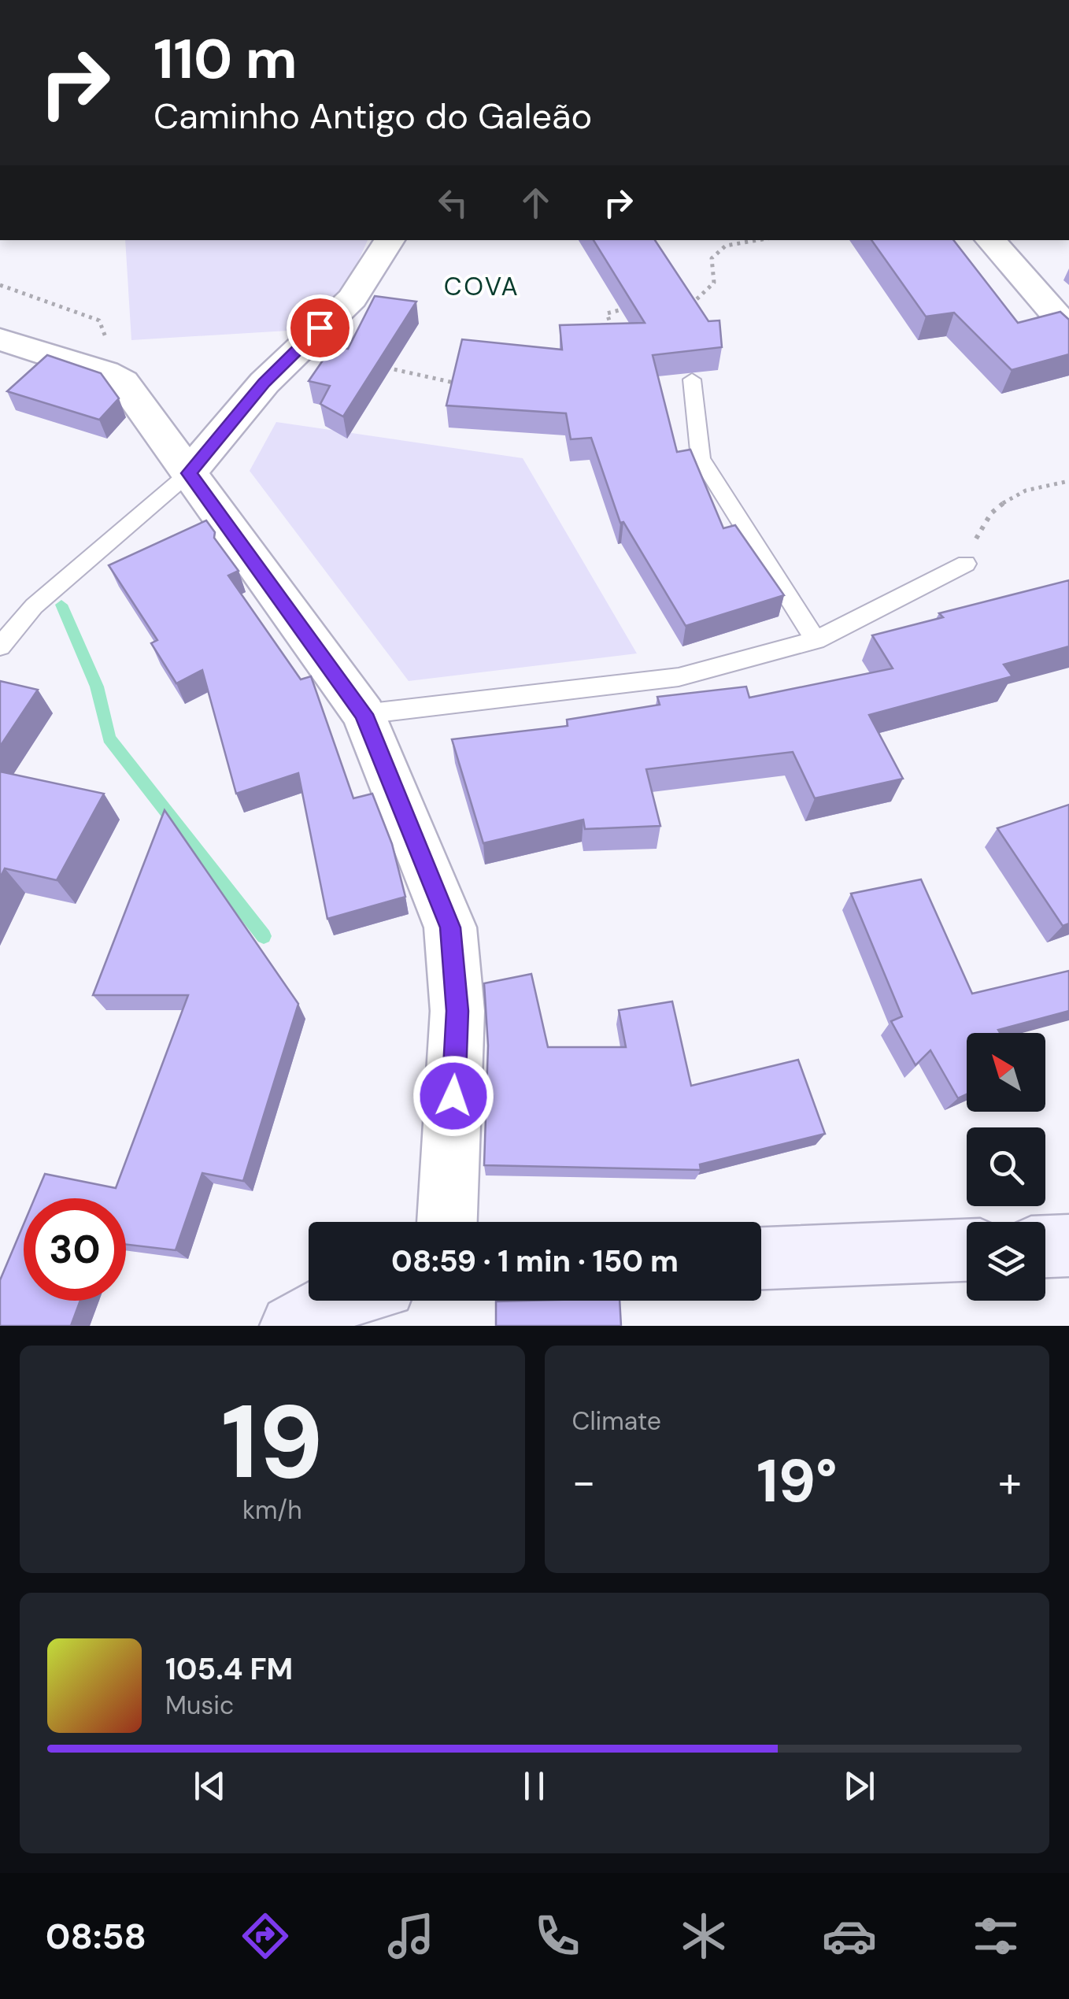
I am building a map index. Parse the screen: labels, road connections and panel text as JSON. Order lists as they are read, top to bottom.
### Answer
{
  "districts": ["COVA"],
  "north": "top left",
  "page": {
    "turn": ["110 m", "Caminho Antigo do Galeão"],
    "limit": "30",
    "trip": "08:59 · 1 min · 150 m",
    "tile": [
      ["19", "km/h"],
      "Climate"
    ],
    "heat": ["−", "19°", "+"],
    "song": ["105.4 FM", "Music"],
    "tabs": "08:58"
  }
}
